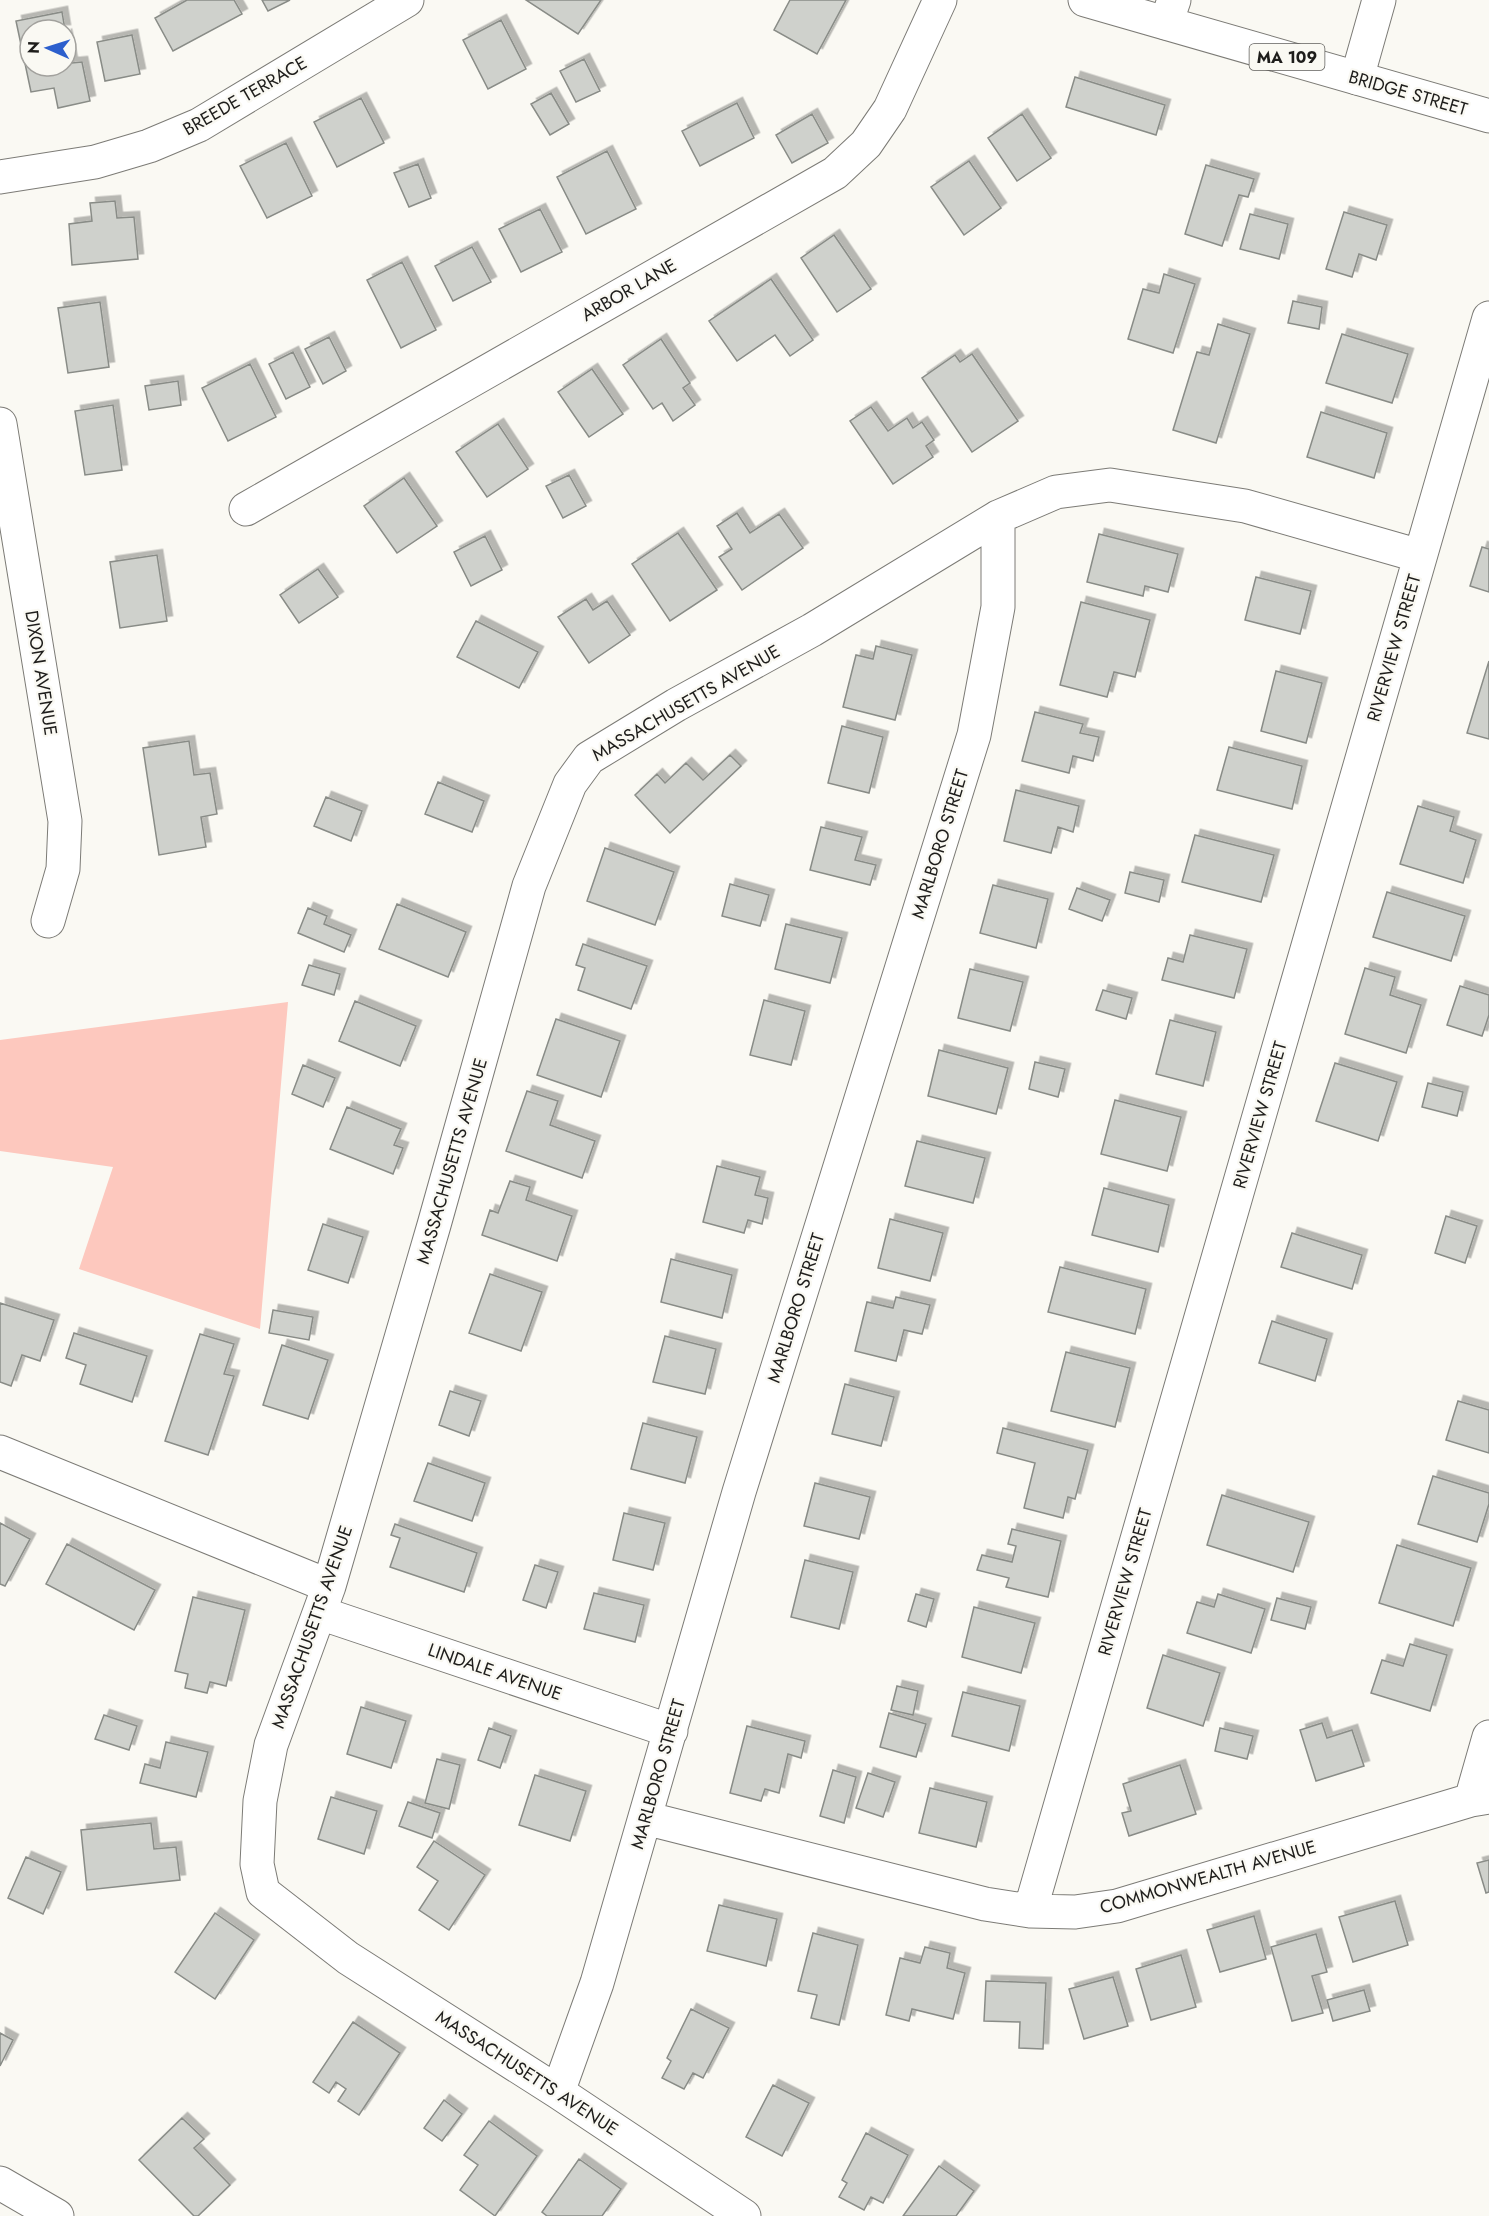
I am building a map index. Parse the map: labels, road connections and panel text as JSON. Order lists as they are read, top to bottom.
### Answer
{
  "streets": {
    "street": [
      "MA 109",
      "BRIDGE STREET",
      "BREEDE TERRACE",
      "ARBOR LANE",
      "RIVERVIEW STREET",
      "DIXON AVENUE",
      "MASSACHUSETTS AVENUE",
      "MARLBORO STREET",
      "LINDALE AVENUE",
      "COMMONWEALTH AVENUE"
    ]
  },
  "crossings": [
    ["RIVERVIEW STREET", "MASSACHUSETTS AVENUE"],
    ["RIVERVIEW STREET", "COMMONWEALTH AVENUE"],
    ["MASSACHUSETTS AVENUE", "MARLBORO STREET"],
    ["MASSACHUSETTS AVENUE", "LINDALE AVENUE"],
    ["MARLBORO STREET", "LINDALE AVENUE"],
    ["MARLBORO STREET", "COMMONWEALTH AVENUE"]
  ],
  "north": "left"
}
